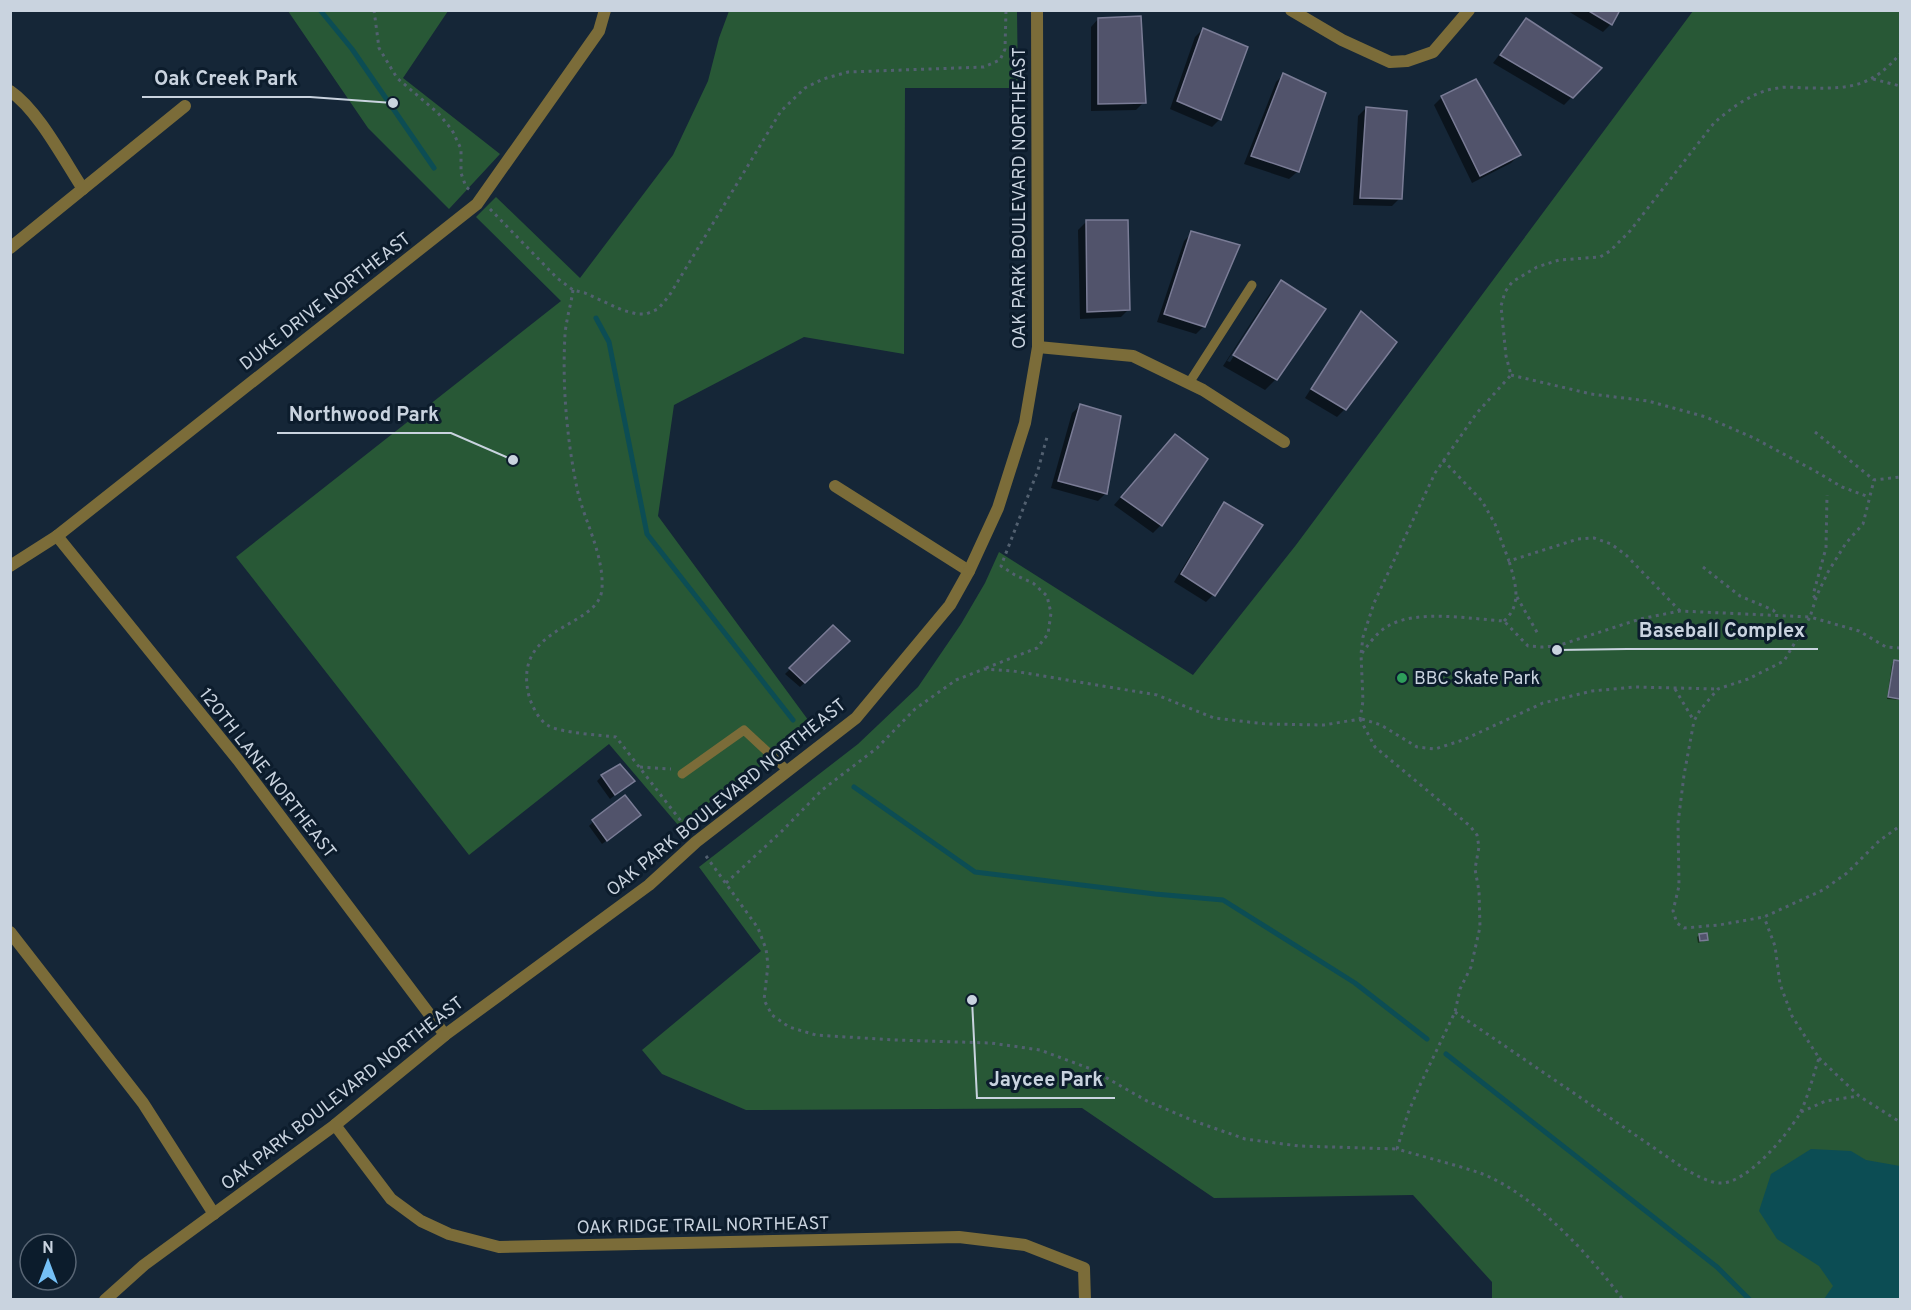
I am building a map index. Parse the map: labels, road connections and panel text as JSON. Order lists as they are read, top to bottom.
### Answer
{
  "streets": {
    "street": [
      "OAK PARK BOULEVARD NORTHEAST",
      "DUKE DRIVE NORTHEAST",
      "120TH LANE NORTHEAST",
      "OAK RIDGE TRAIL NORTHEAST"
    ]
  },
  "crossings": [
    ["OAK PARK BOULEVARD NORTHEAST", "120TH LANE NORTHEAST"],
    ["OAK PARK BOULEVARD NORTHEAST", "OAK RIDGE TRAIL NORTHEAST"],
    ["DUKE DRIVE NORTHEAST", "120TH LANE NORTHEAST"]
  ],
  "places": [
    "Oak Creek Park",
    "Northwood Park",
    "Baseball Complex",
    "BBC Skate Park",
    "Jaycee Park"
  ],
  "north": "top"
}
